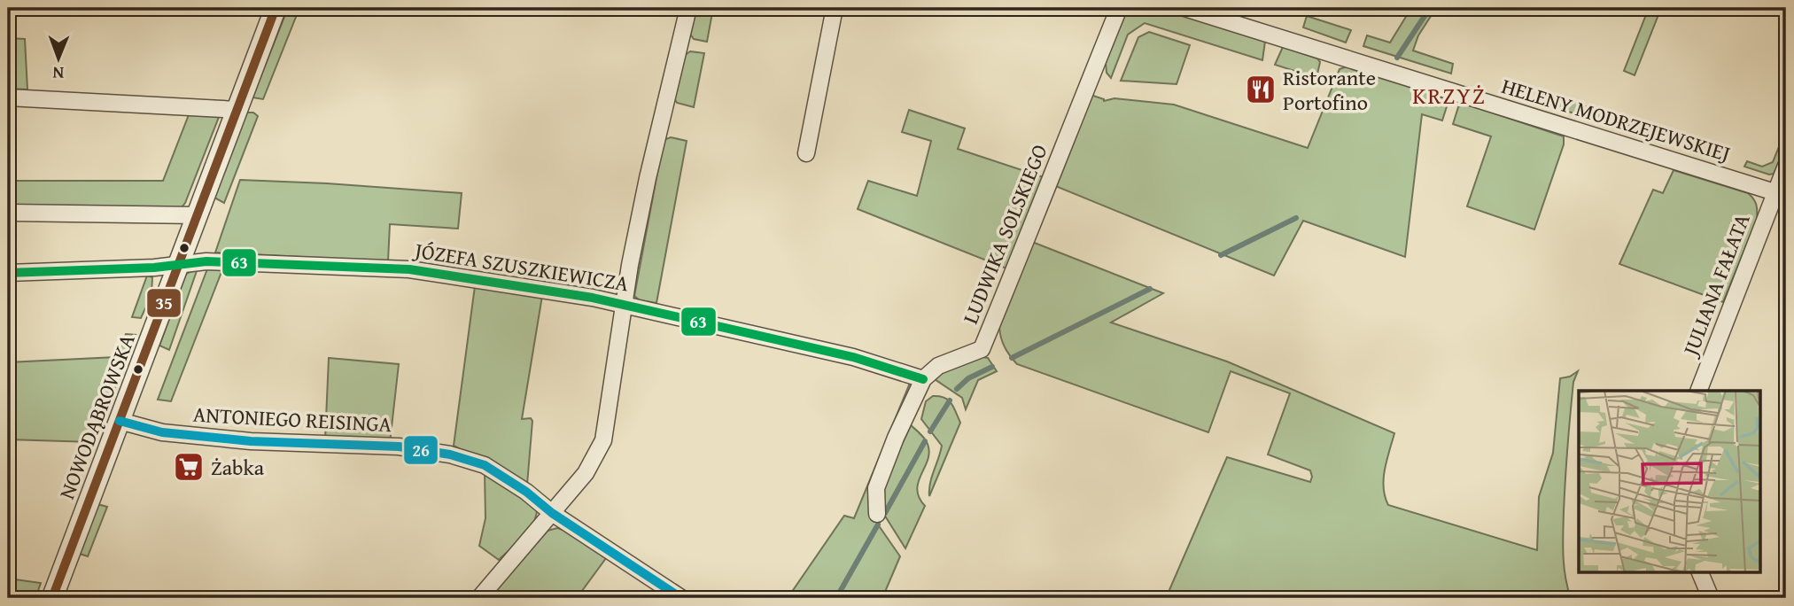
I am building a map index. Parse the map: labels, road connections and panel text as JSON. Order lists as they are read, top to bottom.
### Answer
{
  "streets": {
    "street": [
      "HELENY MODRZEJEWSKIEJ",
      "LUDWIKA SOLSKIEGO",
      "JÓZEFA SZUSZKIEWICZA",
      "JULIANA FAŁATA",
      "NOWODĄBROWSKA",
      "ANTONIEGO REISINGA"
    ]
  },
  "crossings": [
    ["HELENY MODRZEJEWSKIEJ", "JULIANA FAŁATA"],
    ["LUDWIKA SOLSKIEGO", "JÓZEFA SZUSZKIEWICZA"],
    ["JÓZEFA SZUSZKIEWICZA", "NOWODĄBROWSKA"],
    ["NOWODĄBROWSKA", "ANTONIEGO REISINGA"]
  ],
  "districts": ["KRZYŻ"],
  "places": {
    "restaurant": ["Ristorante Portofino"],
    "supermarket": ["Żabka"]
  },
  "lines": ["transit line 35", "transit line 63", "transit line 26"],
  "north": "bottom"
}
